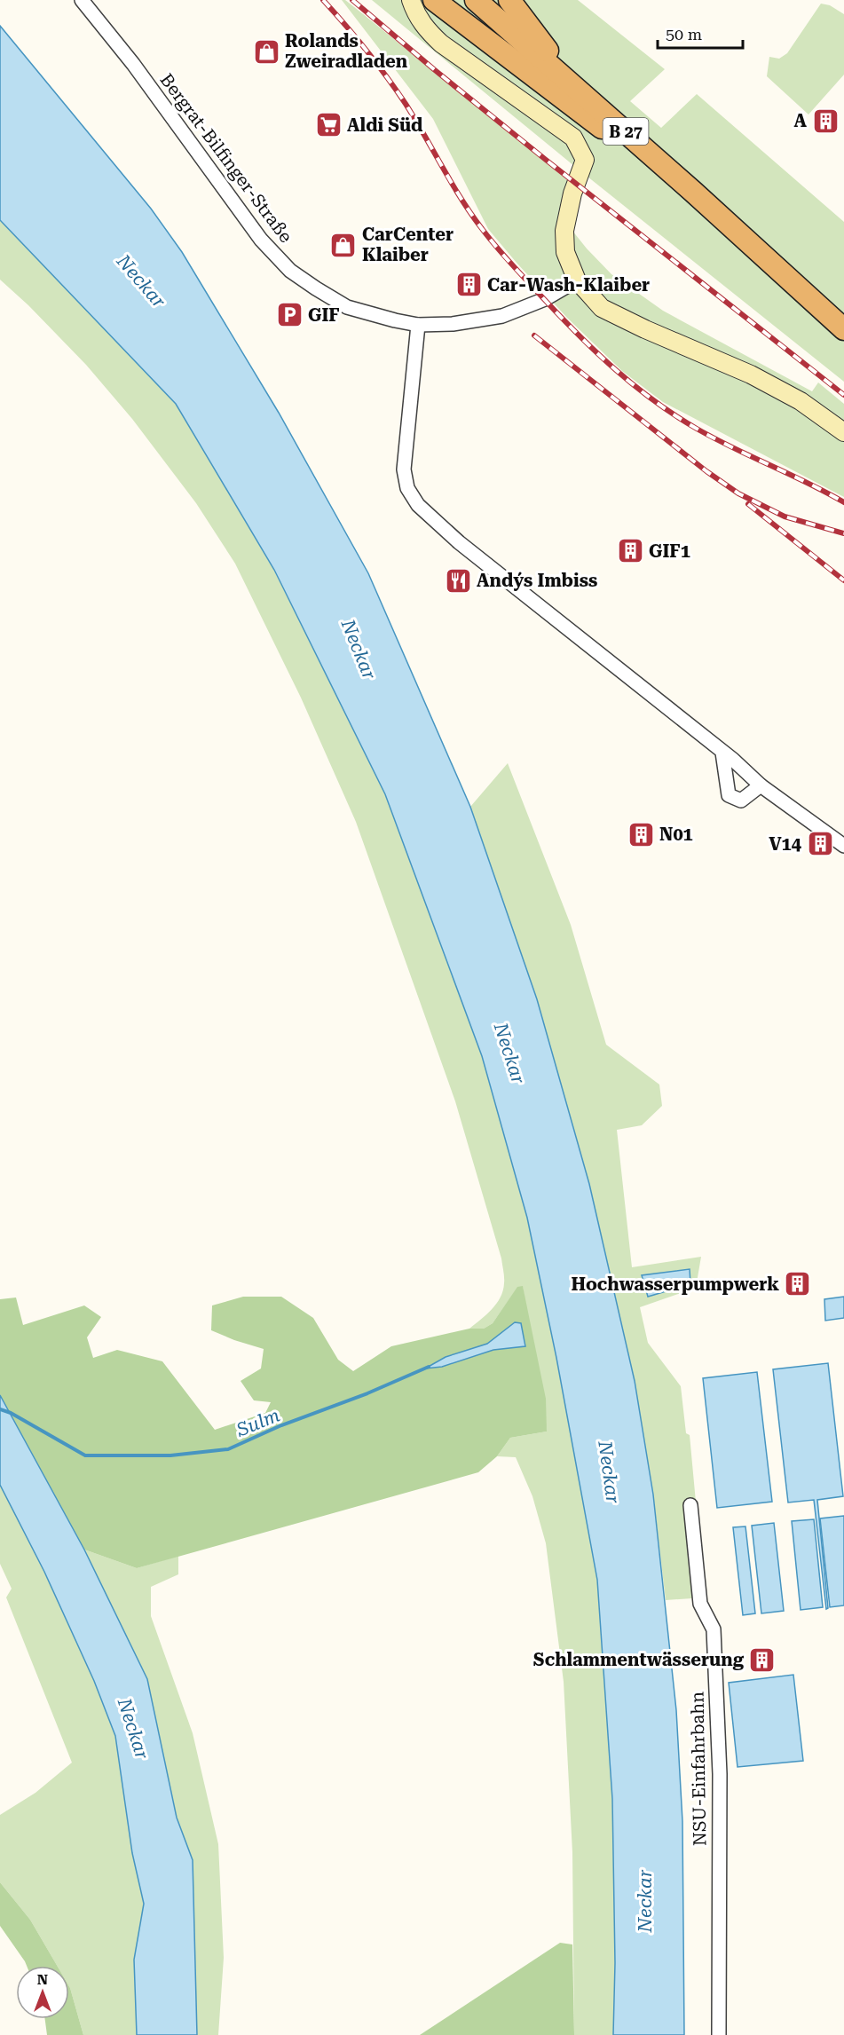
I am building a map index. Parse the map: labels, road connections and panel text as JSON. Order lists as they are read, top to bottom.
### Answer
{
  "streets": {
    "highway": ["B 27"],
    "street": ["Bergrat-Bilfinger-Straße", "NSU-Einfahrbahn"]
  },
  "water": ["Neckar", "Sulm"],
  "places": {
    "shop": ["Rolands Zweiradladen", "CarCenter Klaiber"],
    "building": [
      "A",
      "Car-Wash-Klaiber",
      "GIF1",
      "N01",
      "V14",
      "Hochwasserpumpwerk",
      "Schlammentwässerung"
    ],
    "supermarket": ["Aldi Süd"],
    "parking": ["GIF"],
    "restaurant": ["Andy´s Imbiss"]
  },
  "scale_bar": "50 m",
  "north": "top"
}
